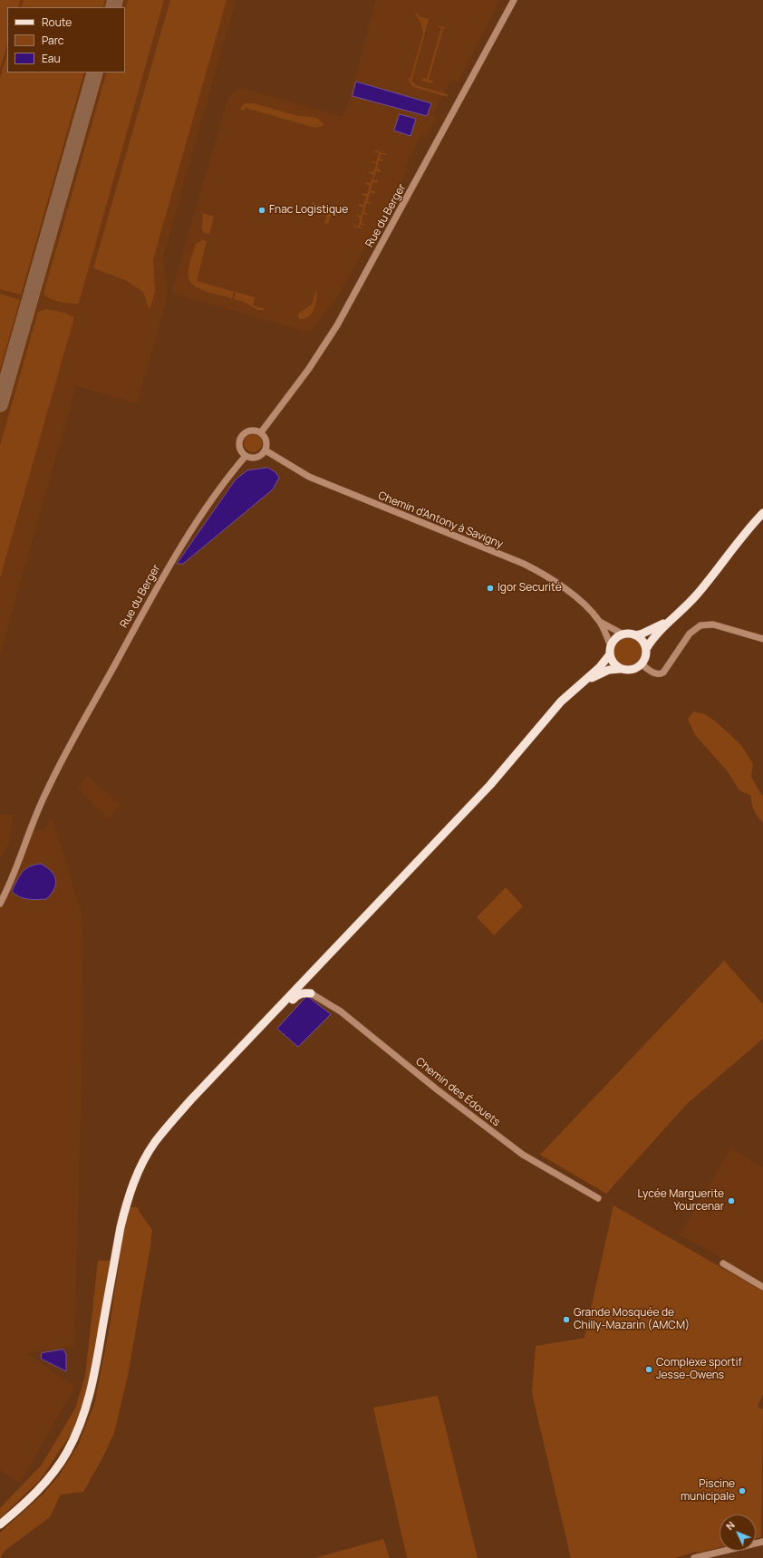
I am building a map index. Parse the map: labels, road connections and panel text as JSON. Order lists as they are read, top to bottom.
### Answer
{
  "streets": {
    "street": ["Rue du Berger", "Chemin d'Antony à Savigny", "Chemin des Édouets"]
  },
  "crossings": [
    ["Rue du Berger", "Chemin d'Antony à Savigny"]
  ],
  "places": [
    "Fnac Logistique",
    "Igor Securité",
    "Lycée Marguerite Yourcenar",
    "Grande Mosquée de Chilly-Mazarin (AMCM)",
    "Complexe sportif Jesse-Owens",
    "Piscine municipale"
  ],
  "legend": ["Route", "Parc", "Eau"],
  "north": "top left"
}
